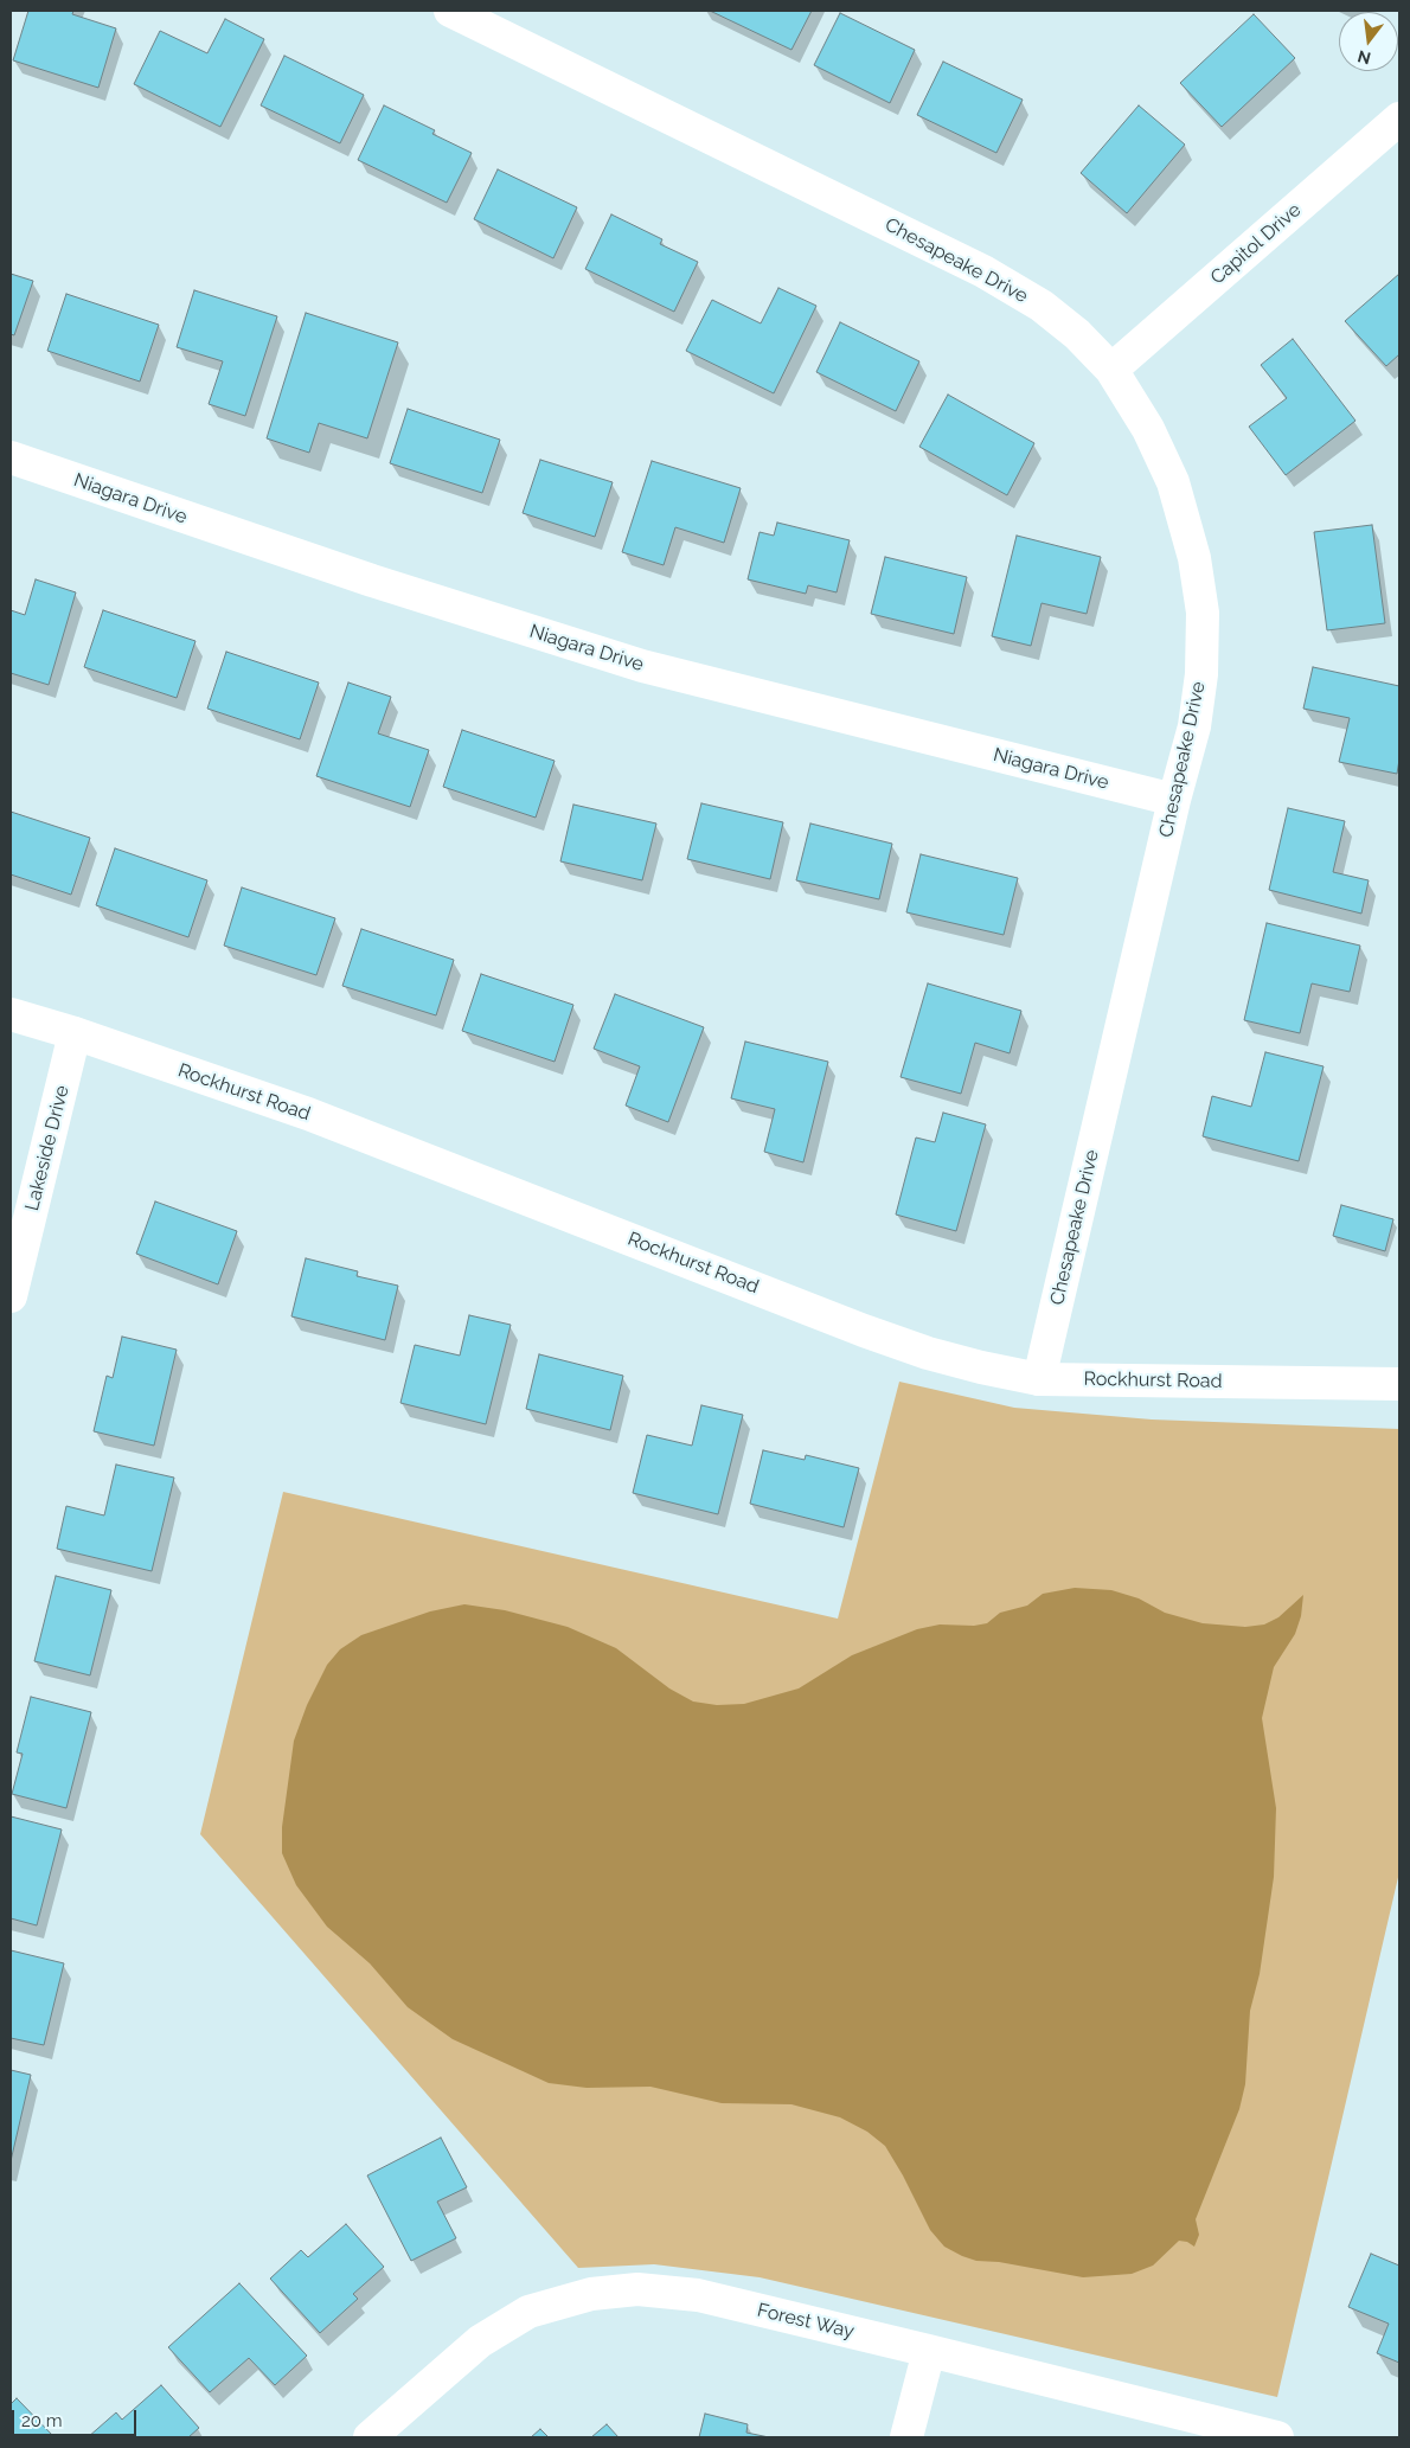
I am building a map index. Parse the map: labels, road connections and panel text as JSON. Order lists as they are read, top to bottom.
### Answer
{
  "streets": {
    "street": [
      "Capitol Drive",
      "Chesapeake Drive",
      "Niagara Drive",
      "Rockhurst Road",
      "Lakeside Drive",
      "Forest Way"
    ]
  },
  "crossings": [
    ["Capitol Drive", "Chesapeake Drive"],
    ["Chesapeake Drive", "Niagara Drive"],
    ["Chesapeake Drive", "Rockhurst Road"],
    ["Rockhurst Road", "Lakeside Drive"]
  ],
  "scale_bar": "20 m",
  "north": "bottom"
}
